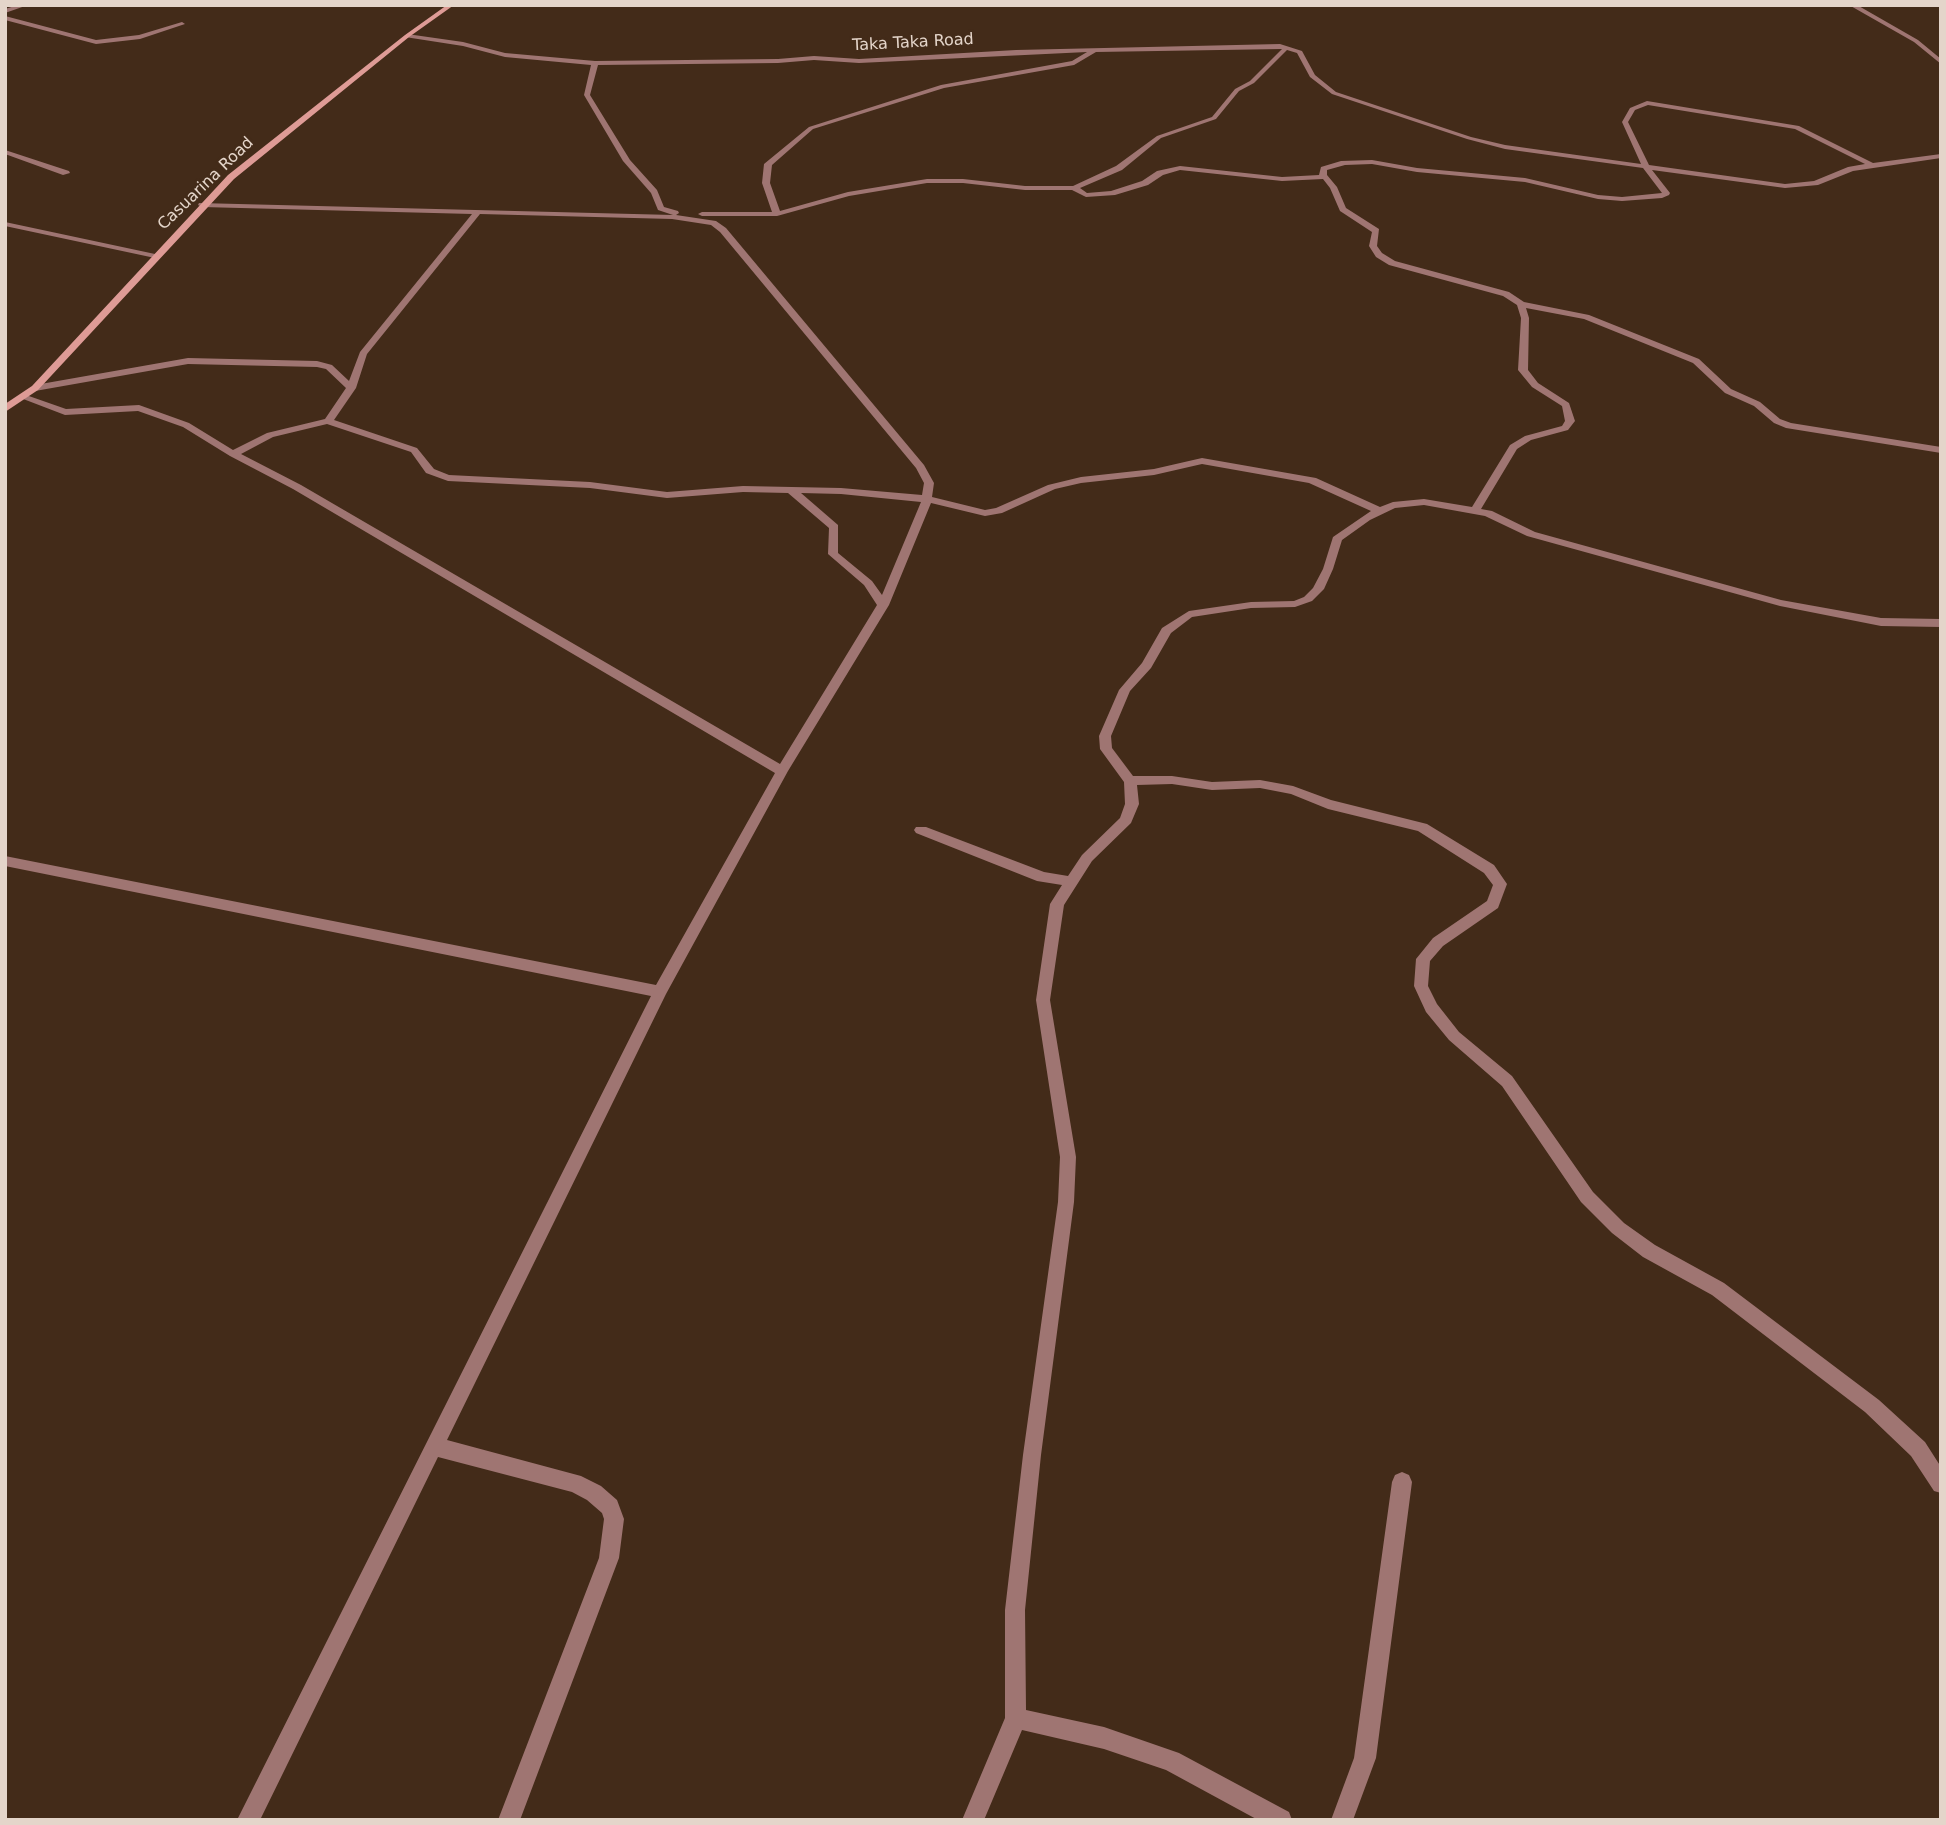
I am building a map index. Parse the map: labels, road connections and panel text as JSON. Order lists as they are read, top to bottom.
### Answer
{
  "streets": {
    "street": ["Taka Taka Road", "Casuarina Road"]
  },
  "crossings": [
    ["Taka Taka Road", "Casuarina Road"]
  ]
}
